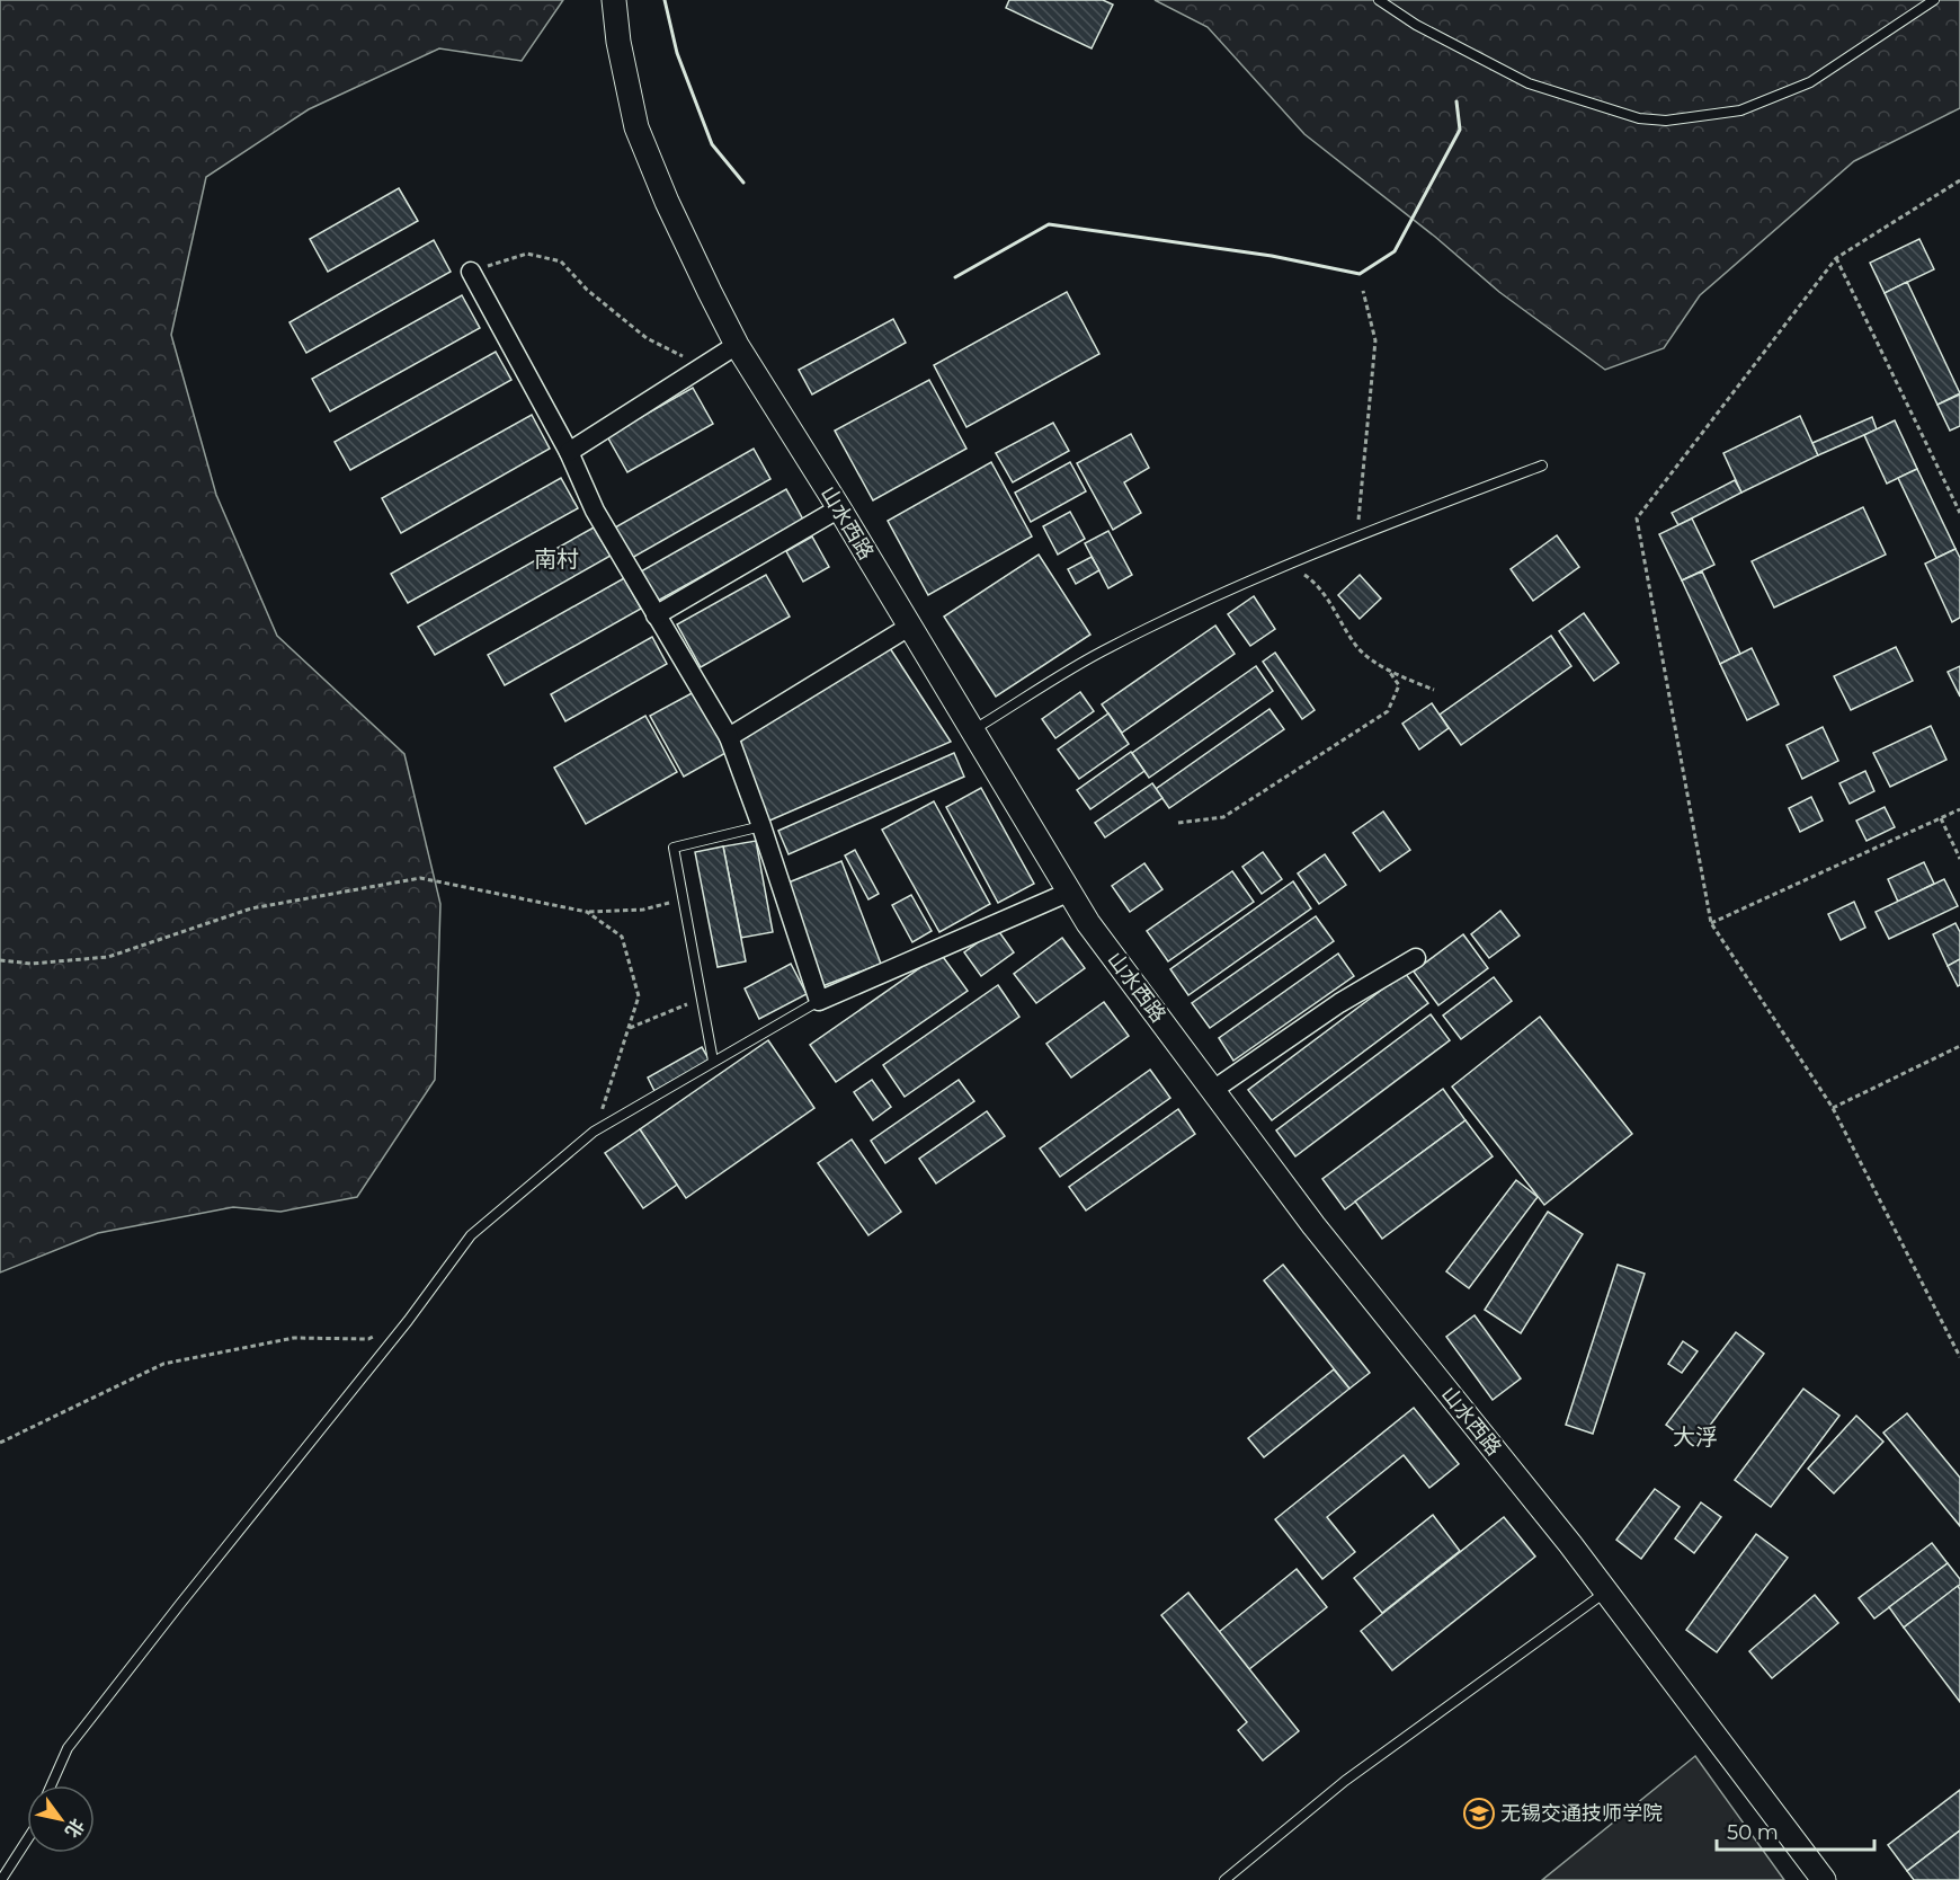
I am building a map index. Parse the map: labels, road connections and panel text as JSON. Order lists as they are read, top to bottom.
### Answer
{
  "streets": {
    "street": ["山水西路"]
  },
  "districts": ["南村", "大浮"],
  "places": {
    "school or university": ["无锡交通技师学院"]
  },
  "scale_bar": "50 m",
  "north": "bottom right"
}
